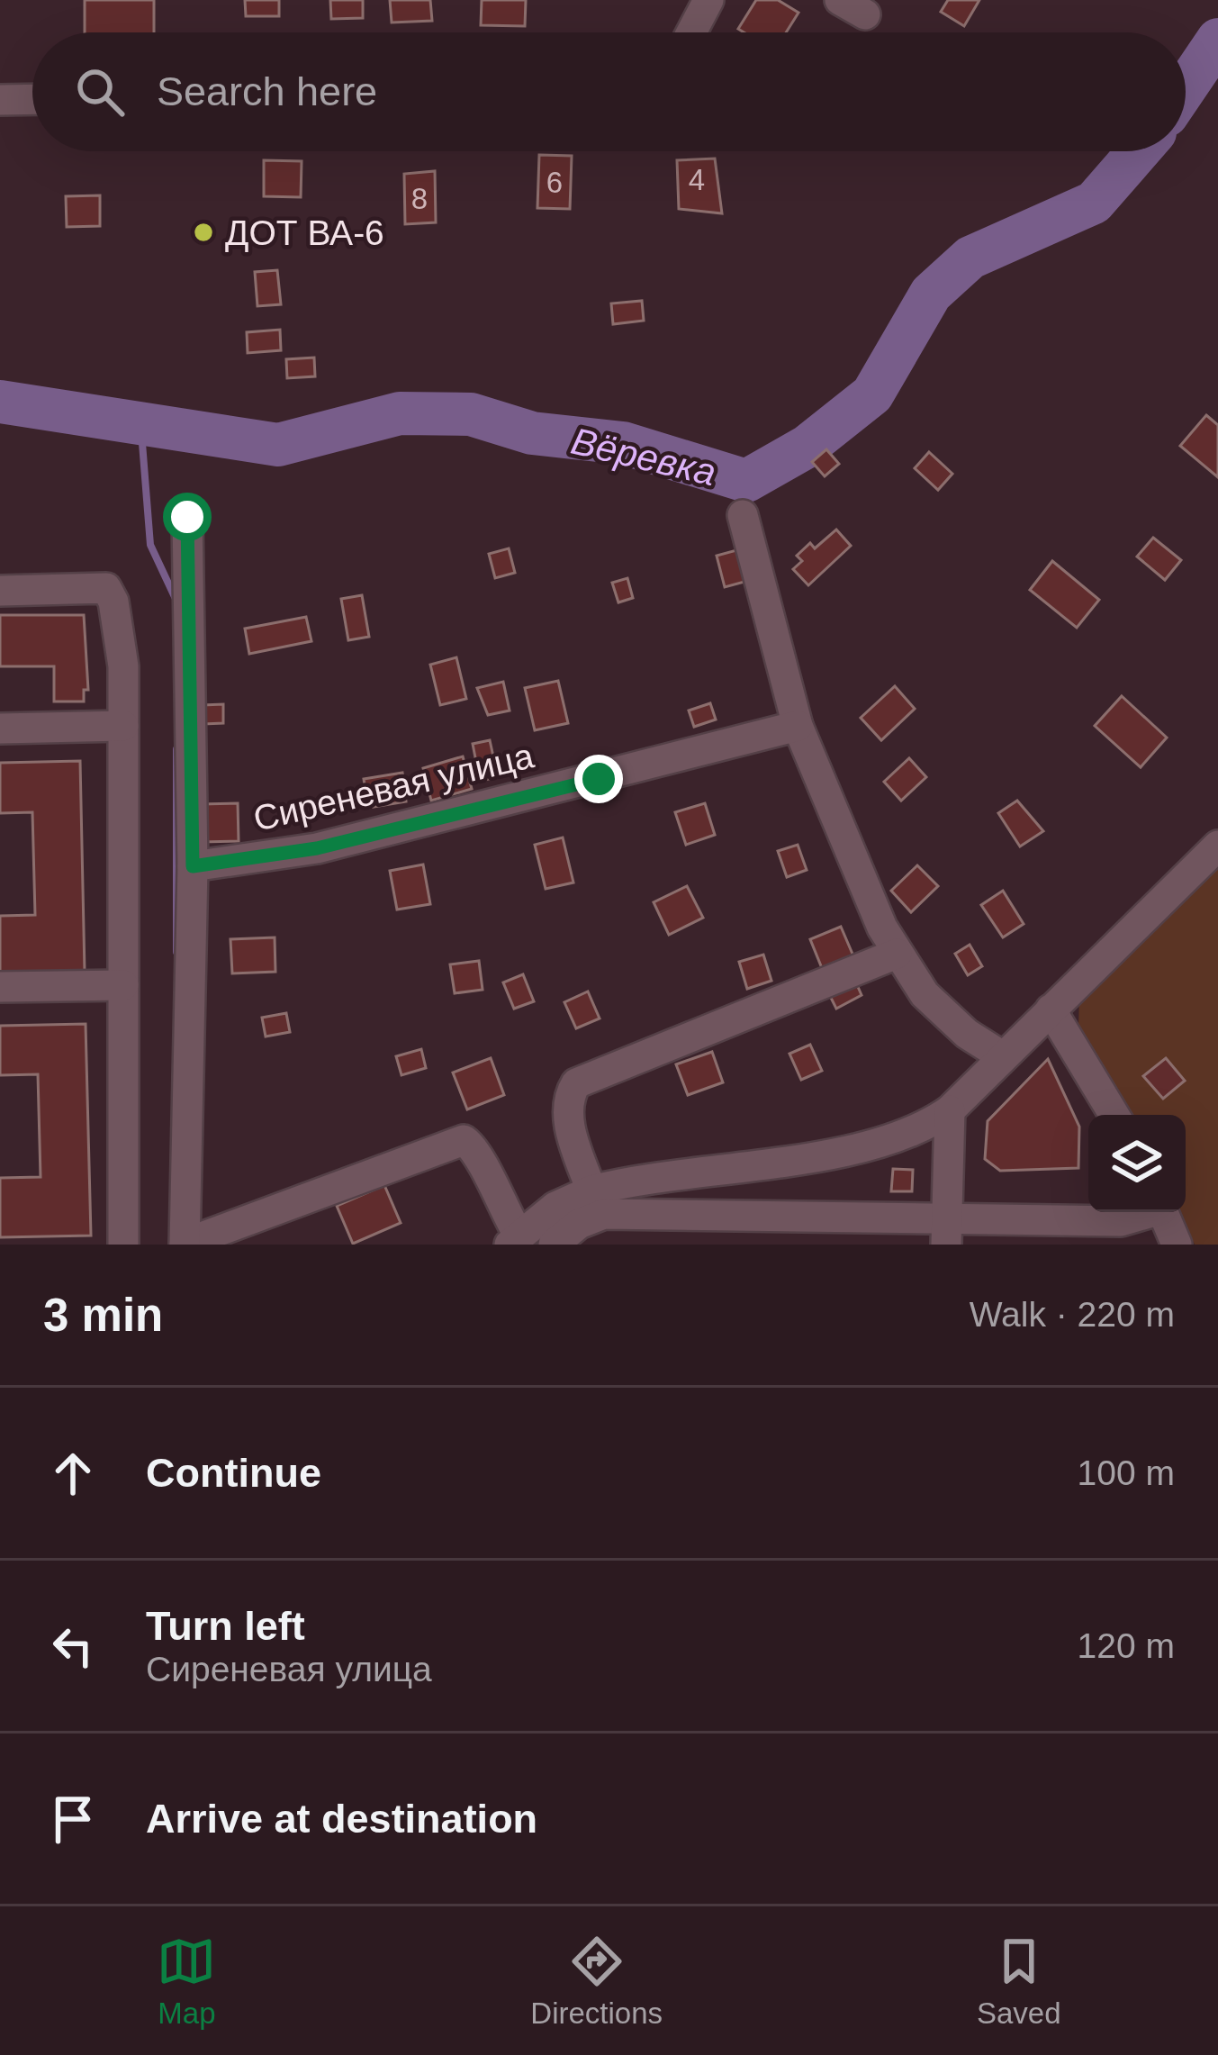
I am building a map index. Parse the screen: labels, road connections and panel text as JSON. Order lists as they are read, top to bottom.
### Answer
{
  "streets": {
    "street": ["Сиреневая улица"]
  },
  "water": ["Вёревка"],
  "places": ["ДОТ ВА-6"],
  "house_numbers": ["4", "6", "8"],
  "page": {
    "search": "Search here",
    "heading": ["3 min", "Walk · 220 m"],
    "list": [
      ["Continue", "100 m"],
      ["Turn left", "Сиреневая улица", "120 m"],
      "Arrive at destination"
    ],
    "nav": ["Map", "Directions", "Saved"]
  }
}
